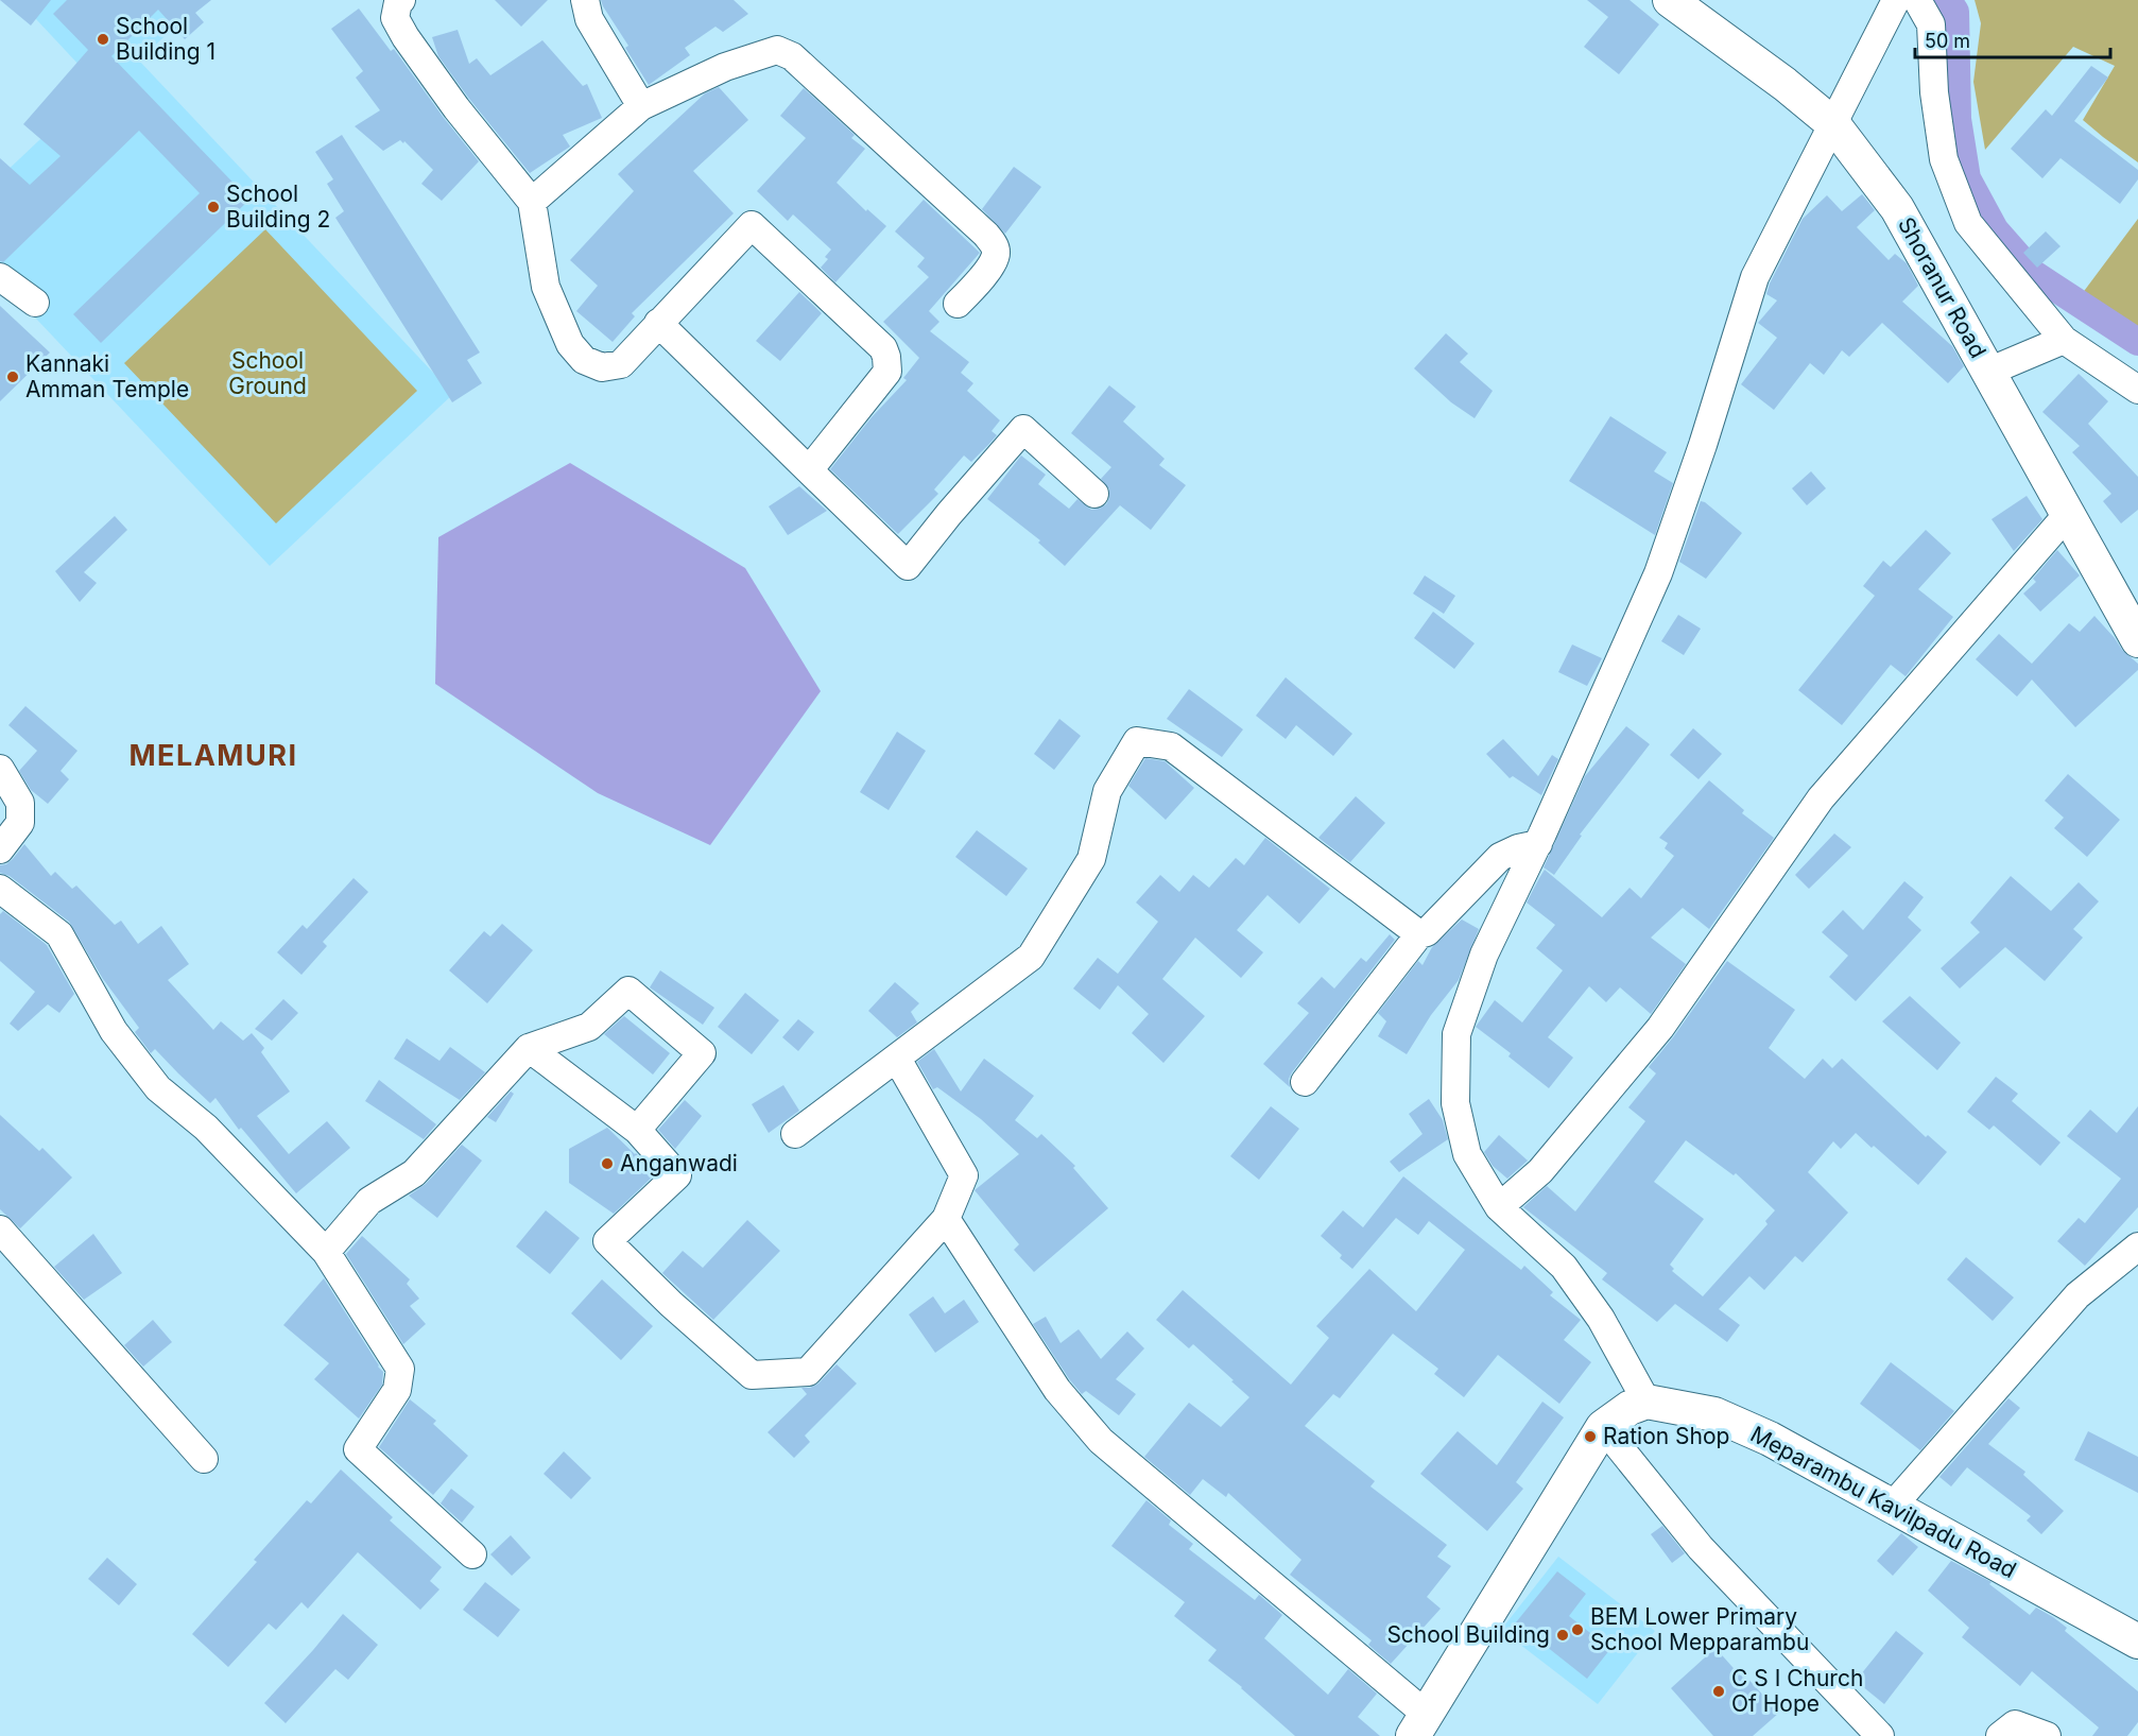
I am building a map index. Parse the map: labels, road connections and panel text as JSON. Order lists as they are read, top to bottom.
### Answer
{
  "streets": {
    "main road": ["Shoranur Road", "Meparambu Kavilpadu Road"]
  },
  "districts": ["MELAMURI"],
  "parks": ["School Ground"],
  "places": [
    "School Building 1",
    "School Building 2",
    "Kannaki Amman Temple",
    "Anganwadi",
    "Ration Shop",
    "BEM Lower Primary School Mepparambu",
    "School Building",
    "C S I Church Of Hope"
  ],
  "scale_bar": "50 m"
}
